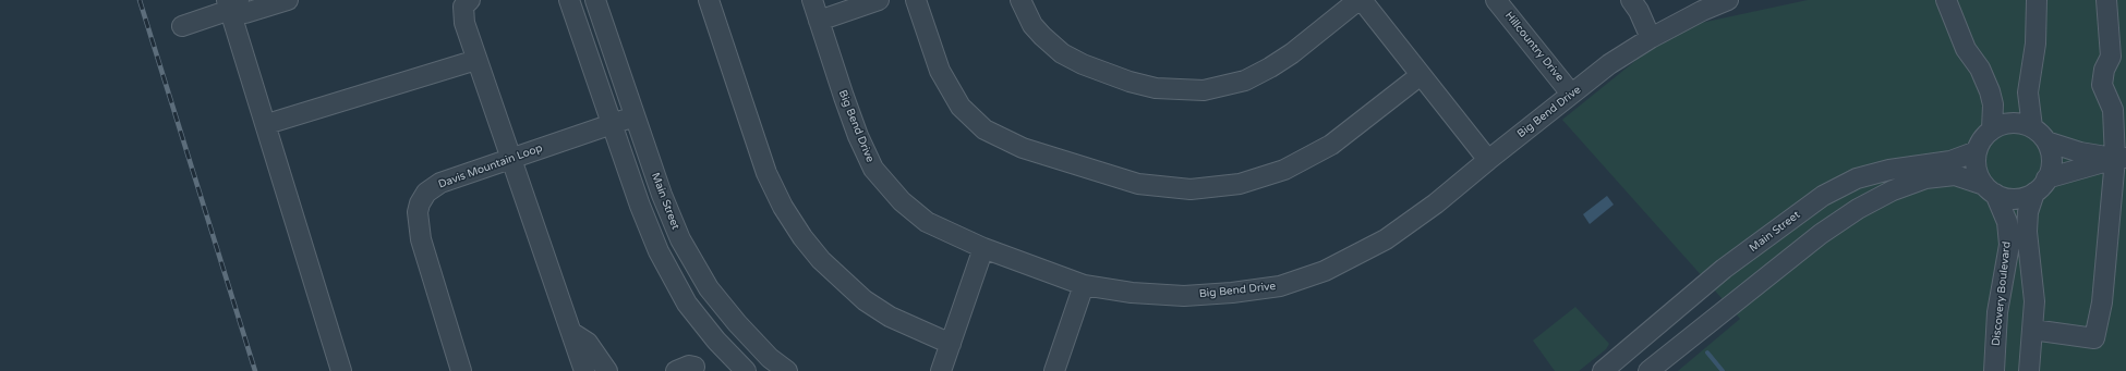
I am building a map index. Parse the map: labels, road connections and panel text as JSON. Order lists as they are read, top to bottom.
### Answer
{
  "streets": {
    "street": [
      "Hillcountry Drive",
      "Big Bend Drive",
      "Davis Mountain Loop",
      "Main Street",
      "Discovery Boulevard"
    ]
  },
  "crossings": [
    ["Hillcountry Drive", "Big Bend Drive"],
    ["Davis Mountain Loop", "Main Street"],
    ["Main Street", "Discovery Boulevard"]
  ]
}
